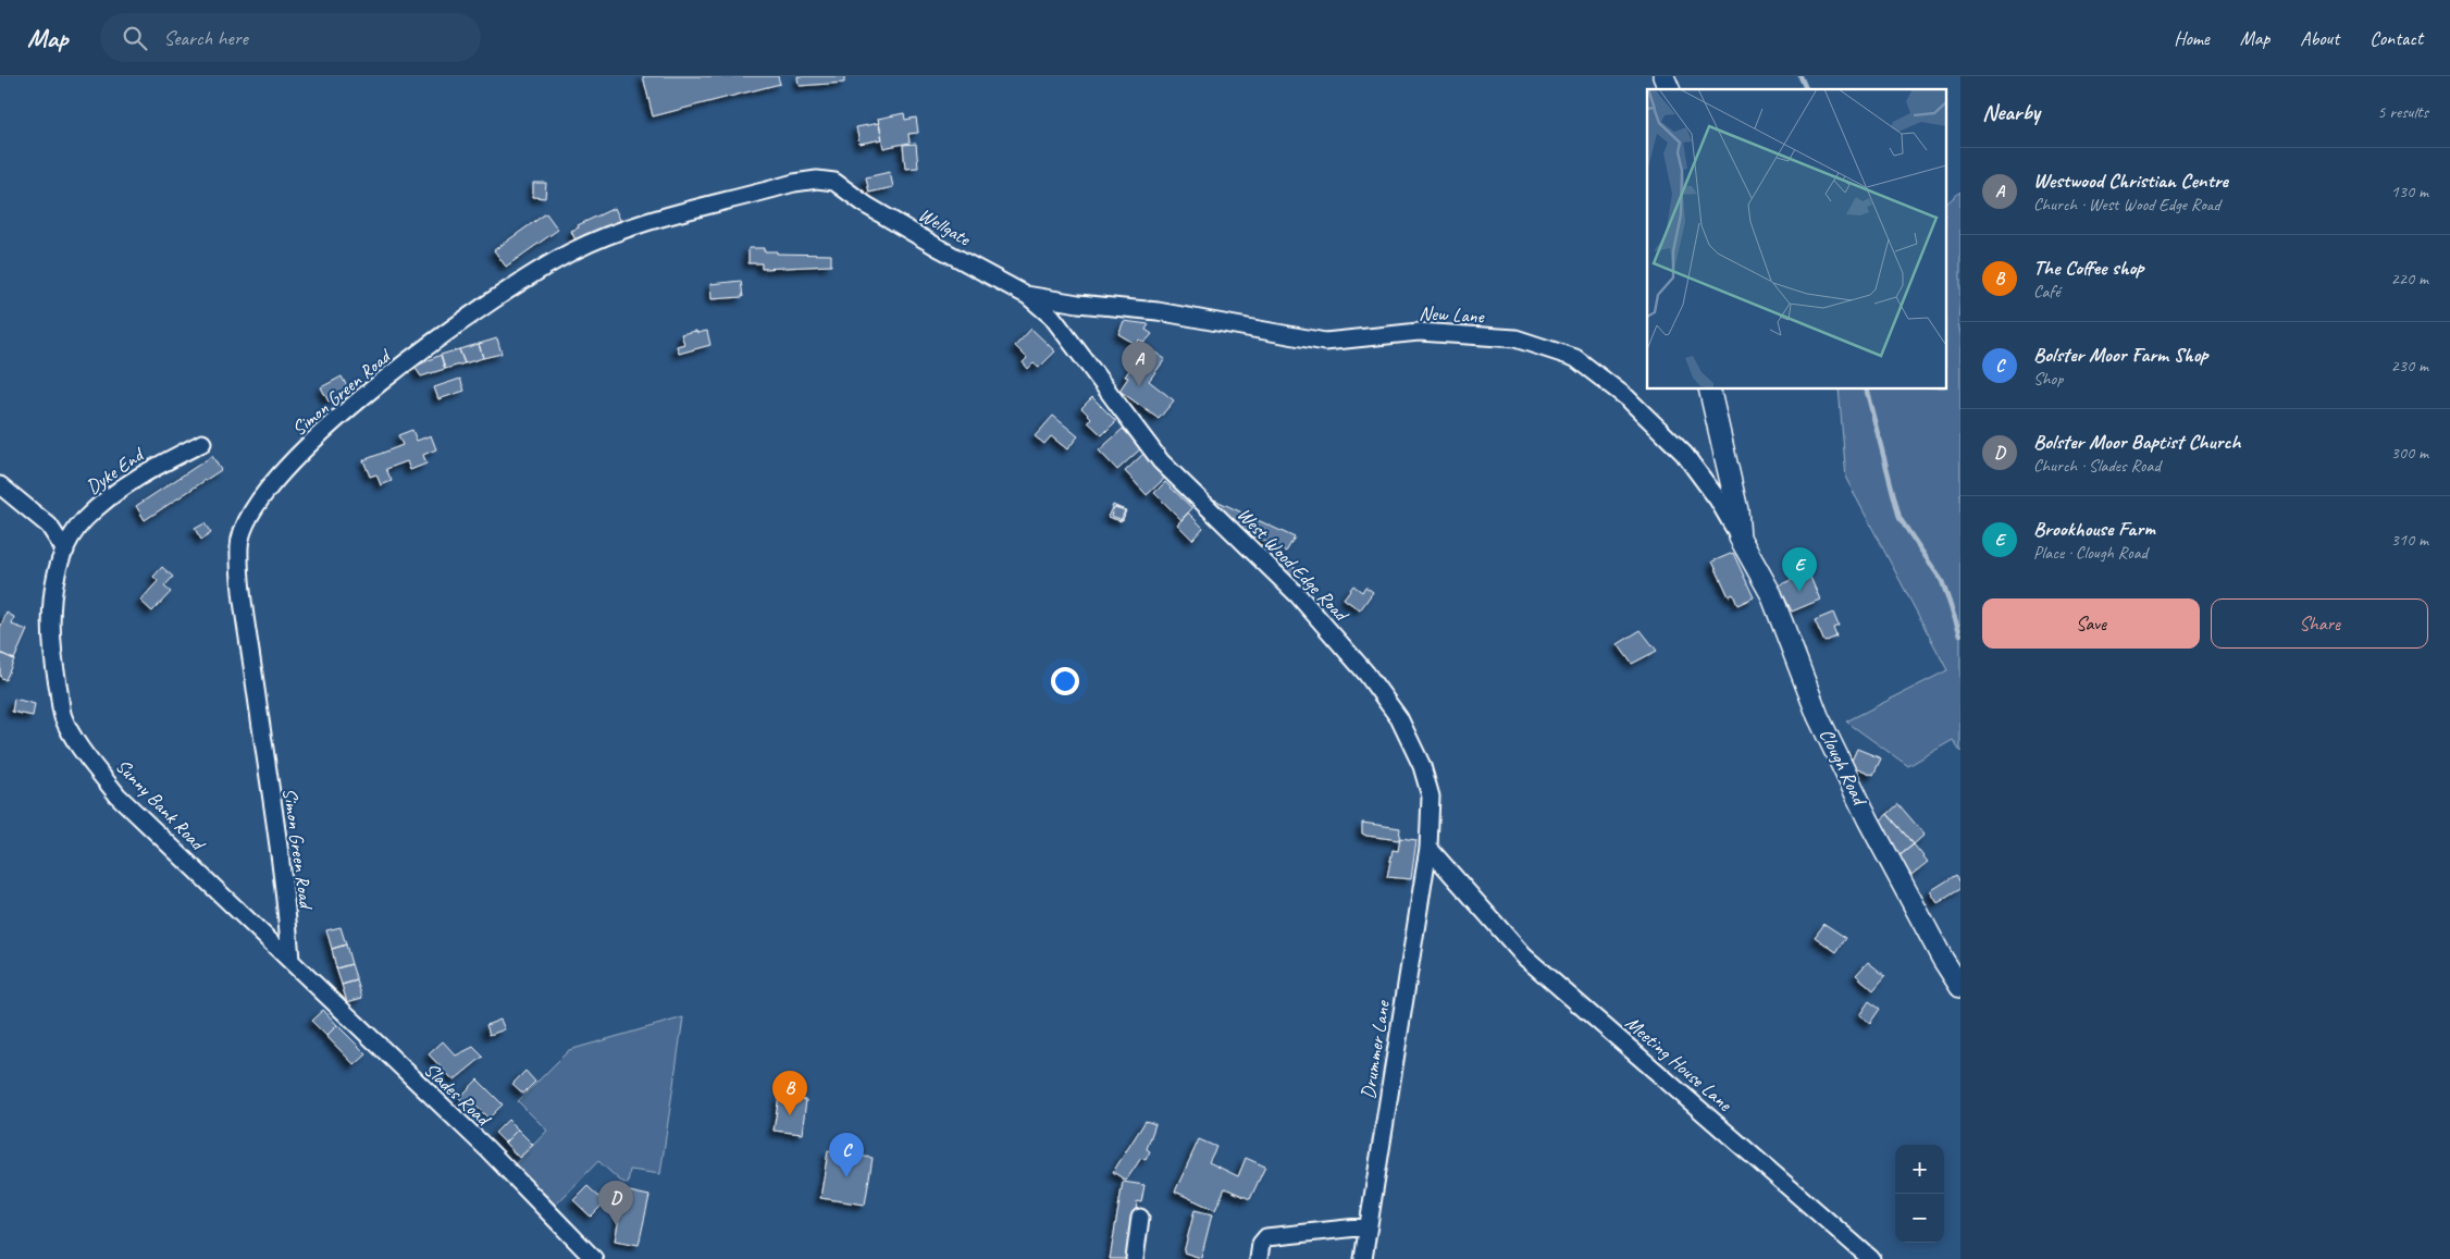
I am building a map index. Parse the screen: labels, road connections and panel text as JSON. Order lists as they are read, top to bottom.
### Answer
{
  "streets": {
    "street": [
      "Wellgate",
      "New Lane",
      "Simon Green Road",
      "Dyke End",
      "West Wood Edge Road",
      "Clough Road",
      "Sunny Bank Road",
      "Drummer Lane",
      "Meeting House Lane",
      "Slades Road"
    ]
  },
  "crossings": [
    ["Wellgate", "New Lane"],
    ["Wellgate", "Simon Green Road"],
    ["Wellgate", "West Wood Edge Road"],
    ["New Lane", "Clough Road"],
    ["Simon Green Road", "Sunny Bank Road"],
    ["Simon Green Road", "Slades Road"],
    ["Dyke End", "Sunny Bank Road"],
    ["West Wood Edge Road", "Drummer Lane"],
    ["West Wood Edge Road", "Meeting House Lane"],
    ["Sunny Bank Road", "Slades Road"],
    ["Drummer Lane", "Meeting House Lane"]
  ],
  "page": {
    "header": "Map",
    "search": "Search here",
    "nav": [
      "Home",
      "Map",
      "About",
      "Contact"
    ],
    "heading": ["Nearby", "5 results"],
    "list": [
      {
        "mark": "A",
        "name": "Westwood Christian Centre",
        "note": "Church · West Wood Edge Road",
        "value": "130 m"
      },
      {
        "mark": "B",
        "name": "The Coffee shop",
        "note": "Café",
        "value": "220 m"
      },
      {
        "mark": "C",
        "name": "Bolster Moor Farm Shop",
        "note": "Shop",
        "value": "230 m"
      },
      {
        "mark": "D",
        "name": "Bolster Moor Baptist Church",
        "note": "Church · Slades Road",
        "value": "300 m"
      },
      {
        "mark": "E",
        "name": "Brookhouse Farm",
        "note": "Place · Clough Road",
        "value": "310 m"
      }
    ],
    "pins": [
      "A",
      "E",
      "B",
      "C",
      "D"
    ],
    "buttons": ["Save", "Share"],
    "map_buttons": ["+", "−"]
  }
}
